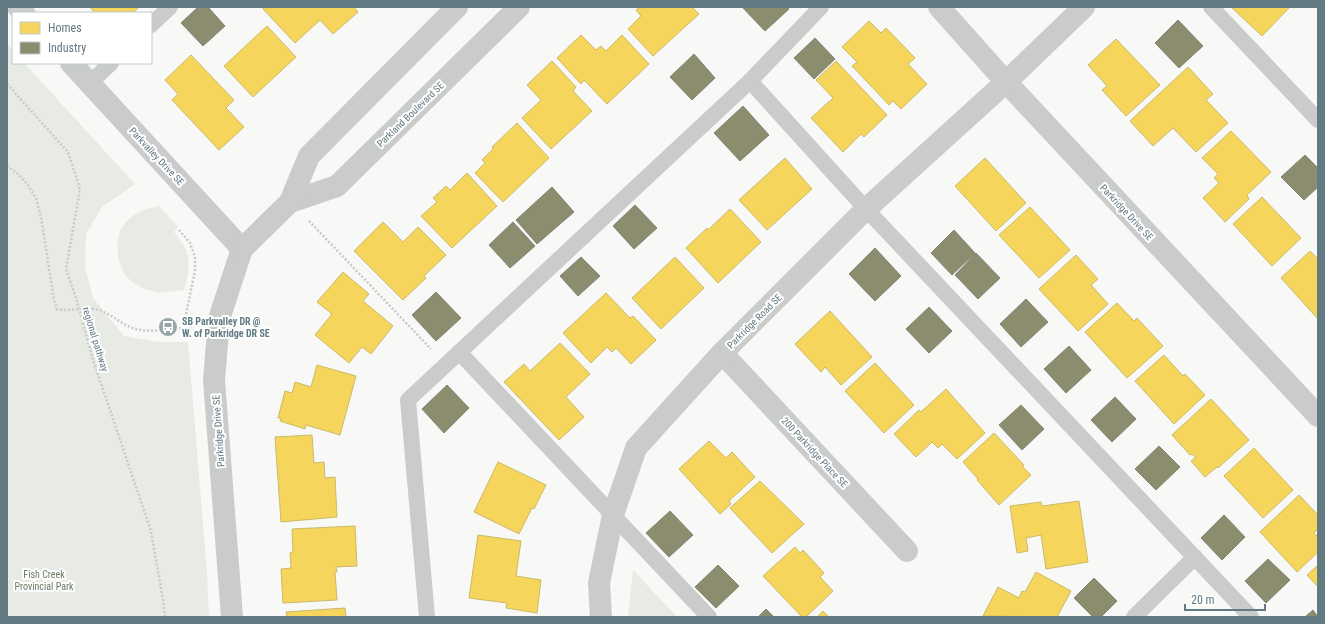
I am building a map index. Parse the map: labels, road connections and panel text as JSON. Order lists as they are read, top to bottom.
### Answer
{
  "streets": {
    "street": [
      "Parkland Boulevard SE",
      "Parkvalley Drive SE",
      "Parkridge Drive SE",
      "Parkridge Road SE",
      "200 Parkridge Place SE"
    ],
    "path": ["regional pathway"]
  },
  "crossings": [
    ["Parkland Boulevard SE", "Parkvalley Drive SE"],
    ["Parkland Boulevard SE", "Parkridge Drive SE"],
    ["Parkvalley Drive SE", "Parkridge Drive SE"],
    ["Parkridge Drive SE", "Parkridge Road SE"],
    ["Parkridge Road SE", "200 Parkridge Place SE"]
  ],
  "parks": ["Fish Creek Provincial Park"],
  "places": {
    "bus stop": ["SB Parkvalley DR @ W. of Parkridge DR SE"]
  },
  "legend": ["Homes", "Industry"],
  "scale_bar": "20 m"
}
